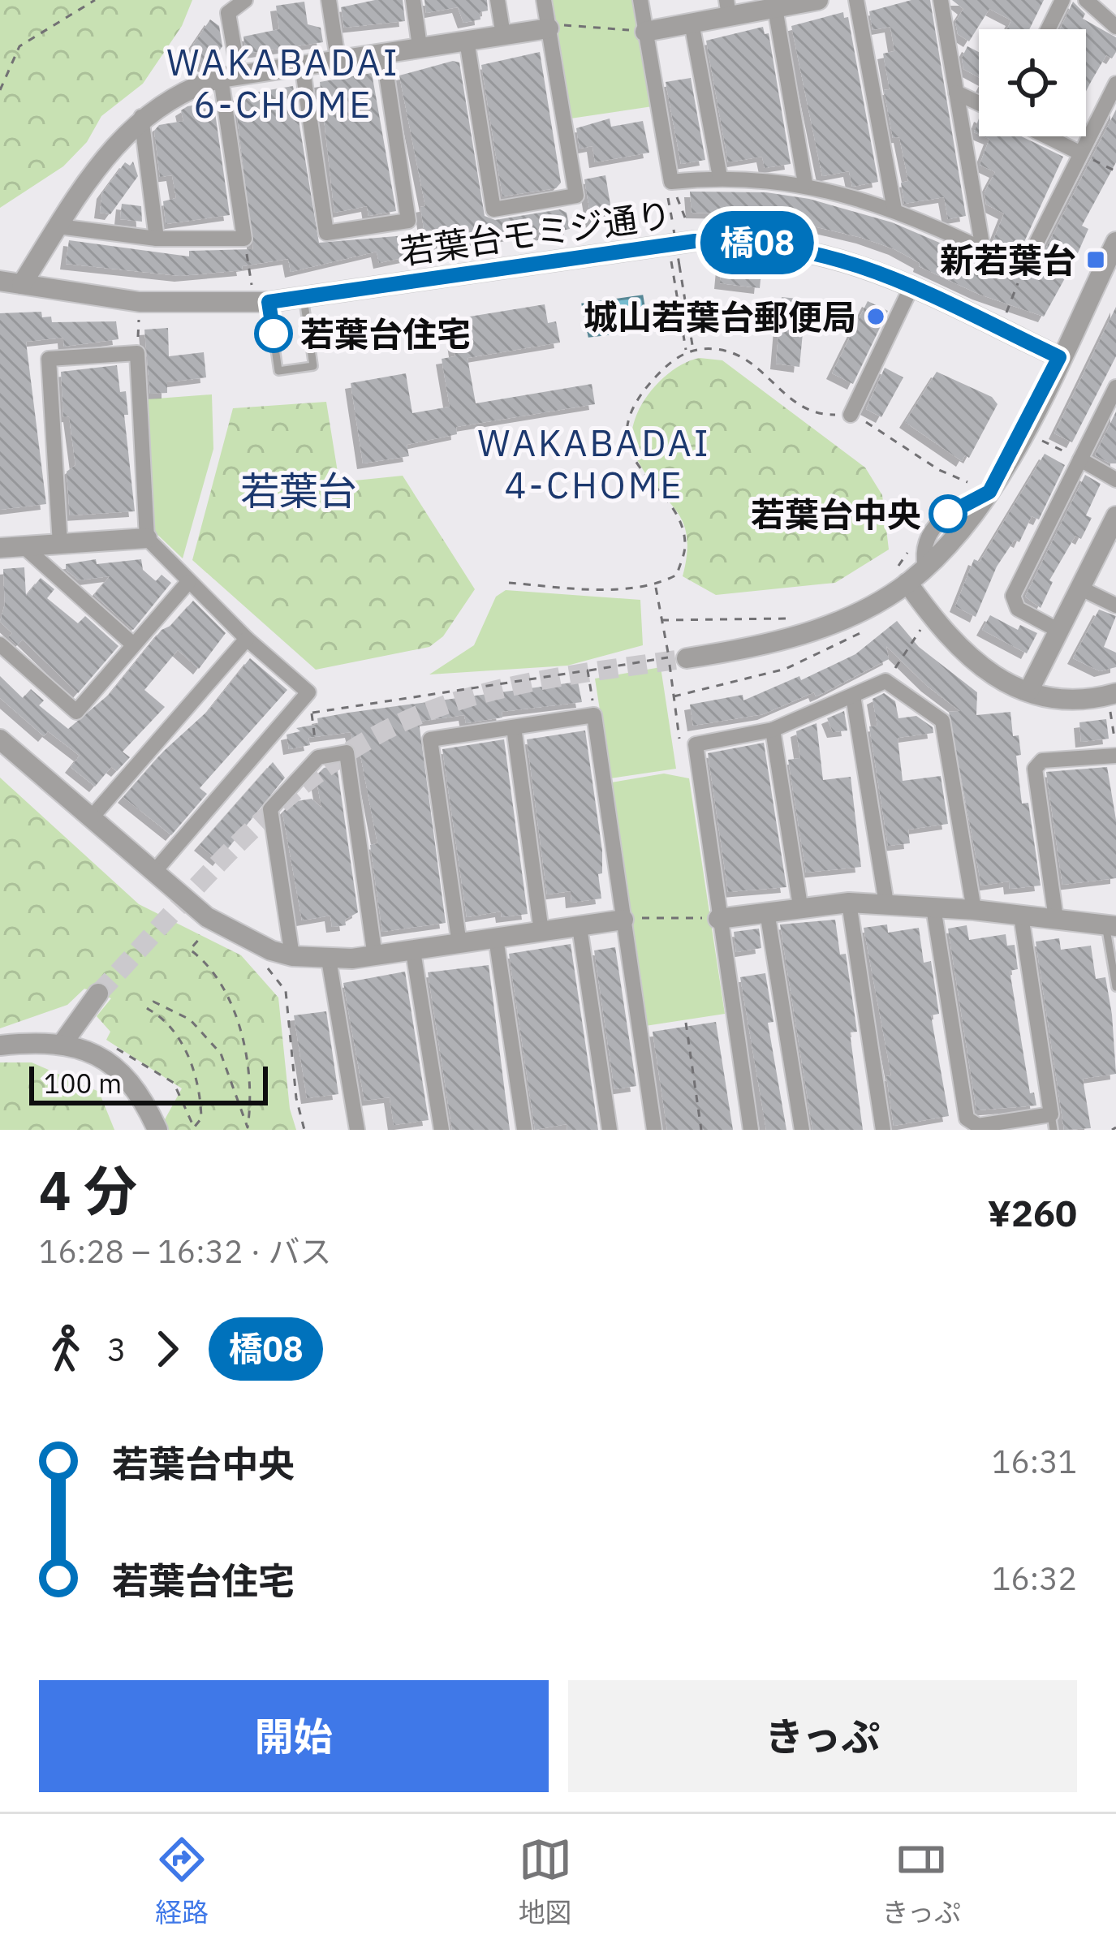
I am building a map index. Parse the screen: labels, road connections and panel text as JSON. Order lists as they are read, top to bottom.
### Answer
{
  "streets": {
    "street": ["若葉台モミジ通り"]
  },
  "districts": ["WAKABADAI 6-CHOME", "WAKABADAI 4-CHOME", "若葉台"],
  "places": {
    "transit": ["新若葉台"],
    "other": ["城山若葉台郵便局", "若葉台住宅", "若葉台中央"]
  },
  "lines": ["bus line 橋08"],
  "scale_bar": "100 m",
  "page": {
    "on_map": "橋08",
    "scale": "100 m",
    "heading": ["4 分", "16:28 – 16:32 · バス", "¥260"],
    "legs": ["3", "橋08"],
    "list": [
      {
        "name": "若葉台中央",
        "value": "16:31"
      },
      {
        "name": "若葉台住宅",
        "value": "16:32"
      }
    ],
    "buttons": ["開始", "きっぷ"],
    "tabs": ["経路", "地図", "きっぷ"]
  }
}
